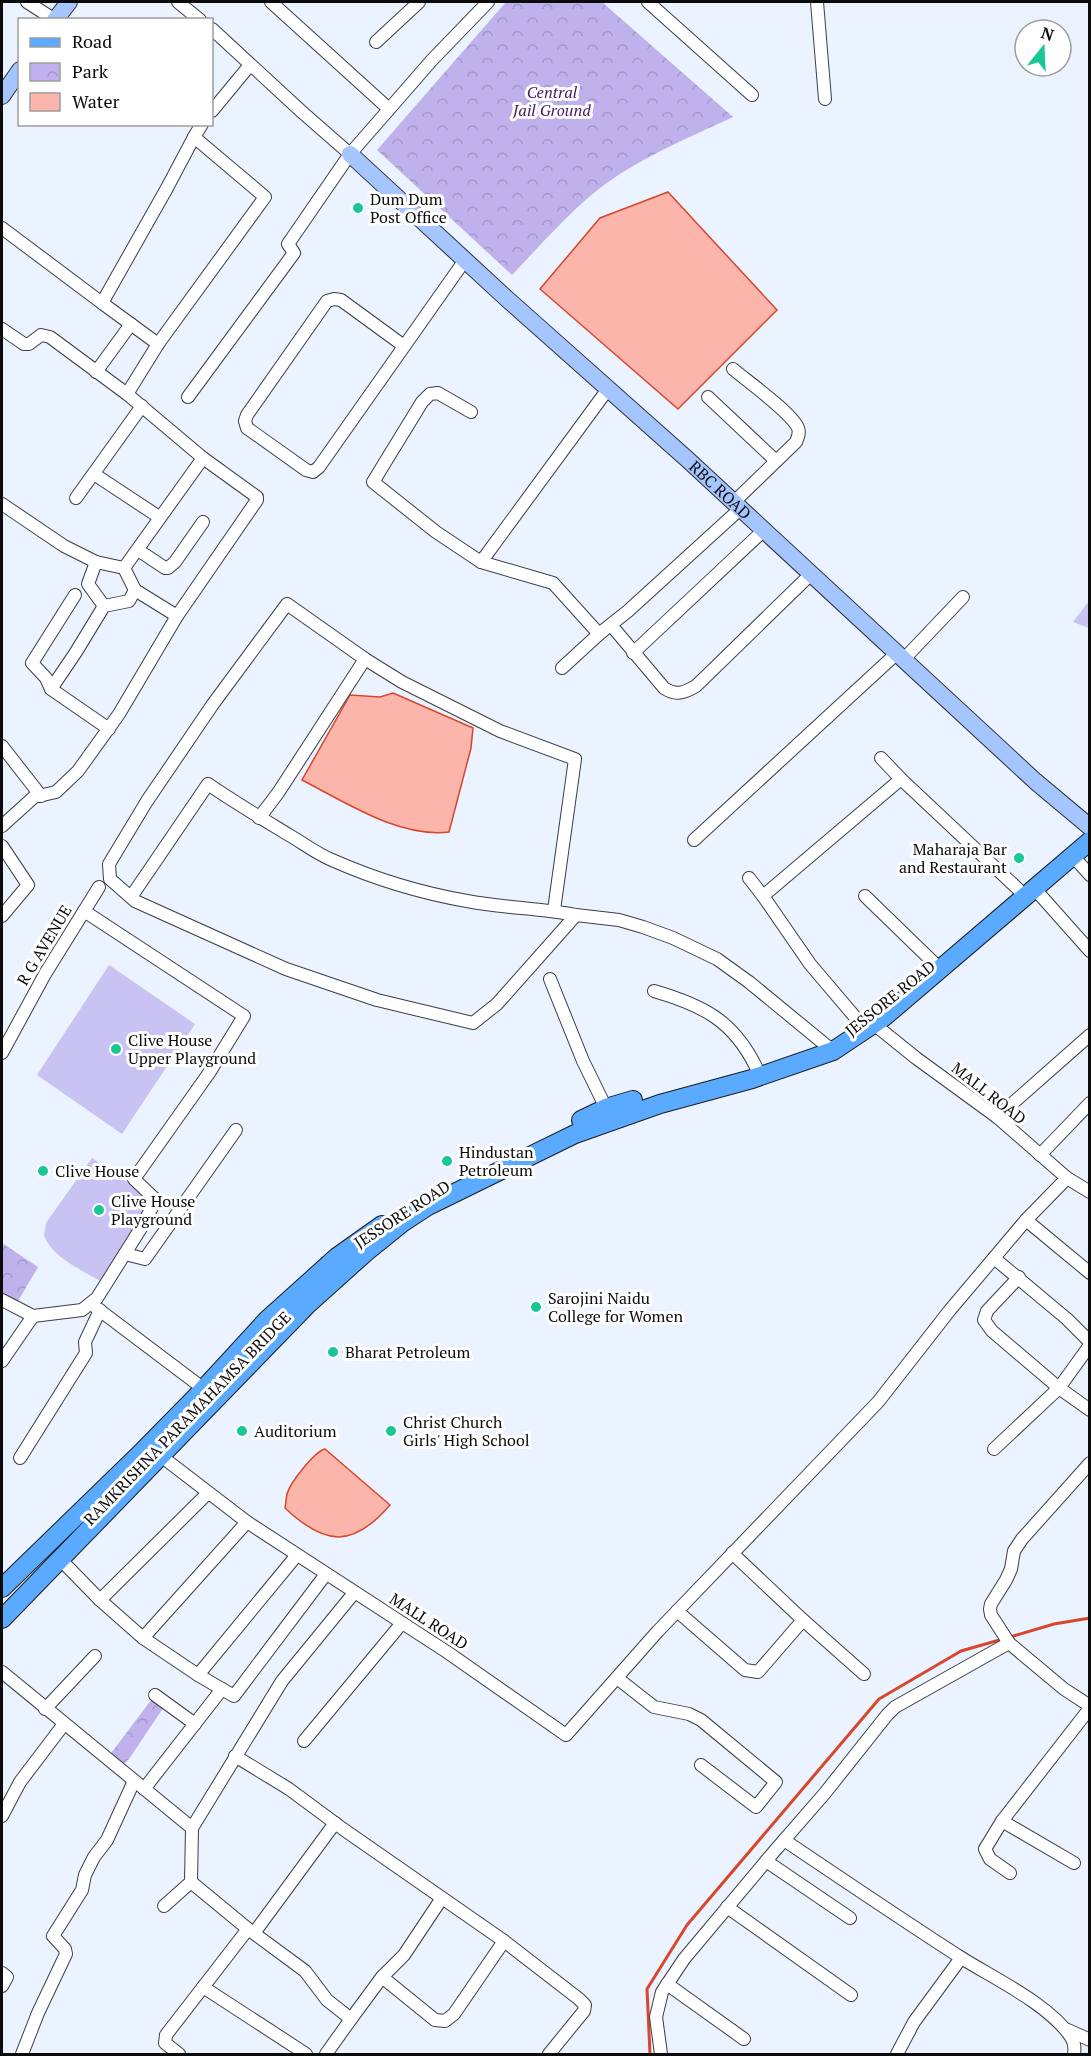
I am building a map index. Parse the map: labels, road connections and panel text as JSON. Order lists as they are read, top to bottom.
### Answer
{
  "streets": {
    "main road": ["JESSORE ROAD", "RAMKRISHNA PARAMAHAMSA BRIDGE"],
    "street": ["RBC ROAD", "R G AVENUE", "MALL ROAD"]
  },
  "crossings": [
    ["RBC ROAD", "JESSORE ROAD"],
    ["JESSORE ROAD", "MALL ROAD"],
    ["JESSORE ROAD", "RAMKRISHNA PARAMAHAMSA BRIDGE"]
  ],
  "parks": ["Central Jail Ground"],
  "places": [
    "Dum Dum Post Office",
    "Maharaja Bar and Restaurant",
    "Clive House Upper Playground",
    "Hindustan Petroleum",
    "Clive House",
    "Clive House Playground",
    "Sarojini Naidu College for Women",
    "Bharat Petroleum",
    "Auditorium",
    "Christ Church Girls' High School"
  ],
  "legend": ["Road", "Park", "Water"],
  "north": "top"
}
